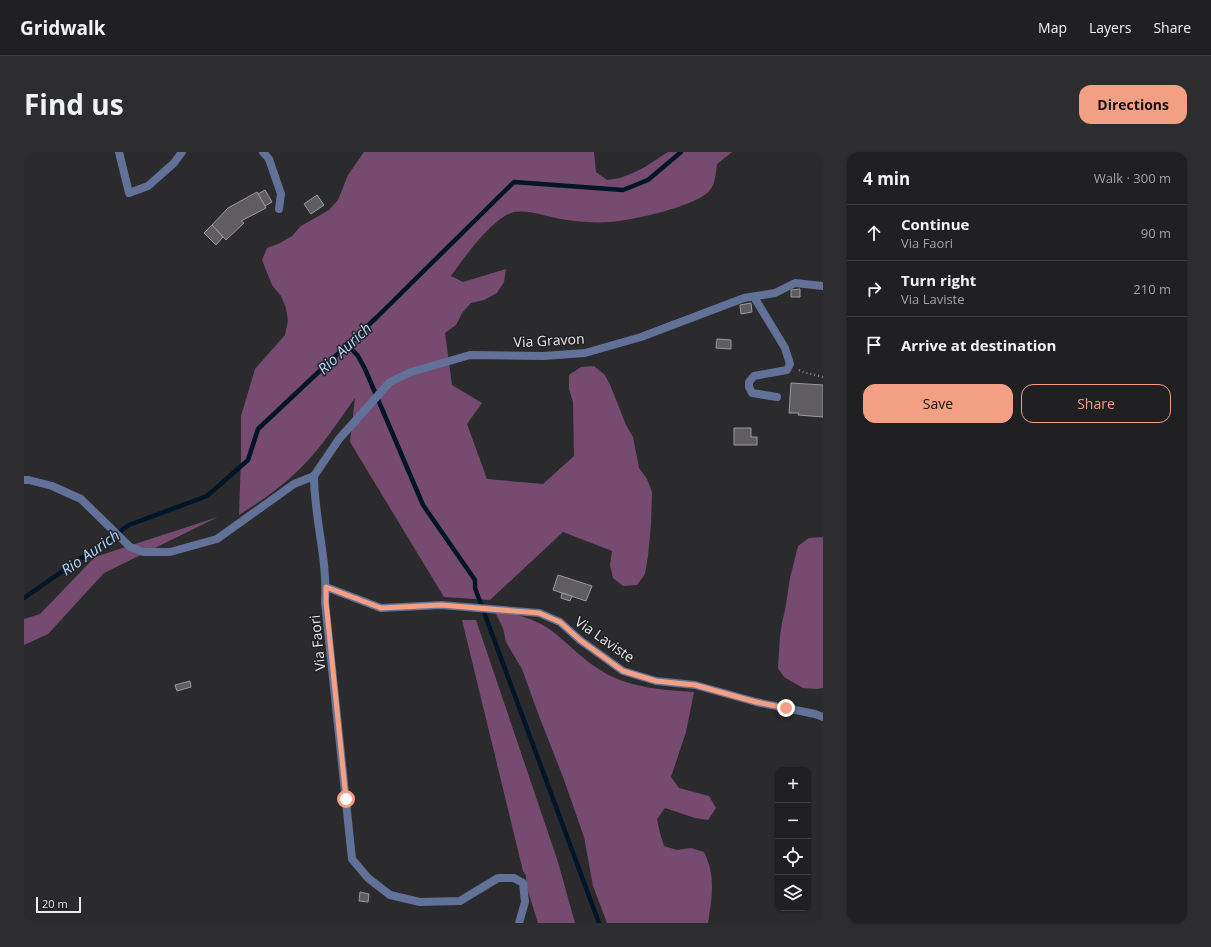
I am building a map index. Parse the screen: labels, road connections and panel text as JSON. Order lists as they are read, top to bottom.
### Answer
{
  "streets": {
    "street": ["Via Gravon", "Via Laviste", "Via Faori"]
  },
  "crossings": [
    ["Via Gravon", "Via Faori"],
    ["Via Laviste", "Via Faori"]
  ],
  "water": ["Rio Aurich"],
  "scale_bar": "20 m",
  "page": {
    "header": "Gridwalk",
    "nav": ["Map", "Layers", "Share"],
    "title": "Find us",
    "buttons": [
      "Directions",
      ["Save", "Share"]
    ],
    "heading": ["4 min", "Walk · 300 m"],
    "list": [
      ["Continue", "Via Faori", "90 m"],
      ["Turn right", "Via Laviste", "210 m"],
      "Arrive at destination"
    ],
    "map_buttons": ["+", "−"],
    "scale": "20 m"
  }
}
